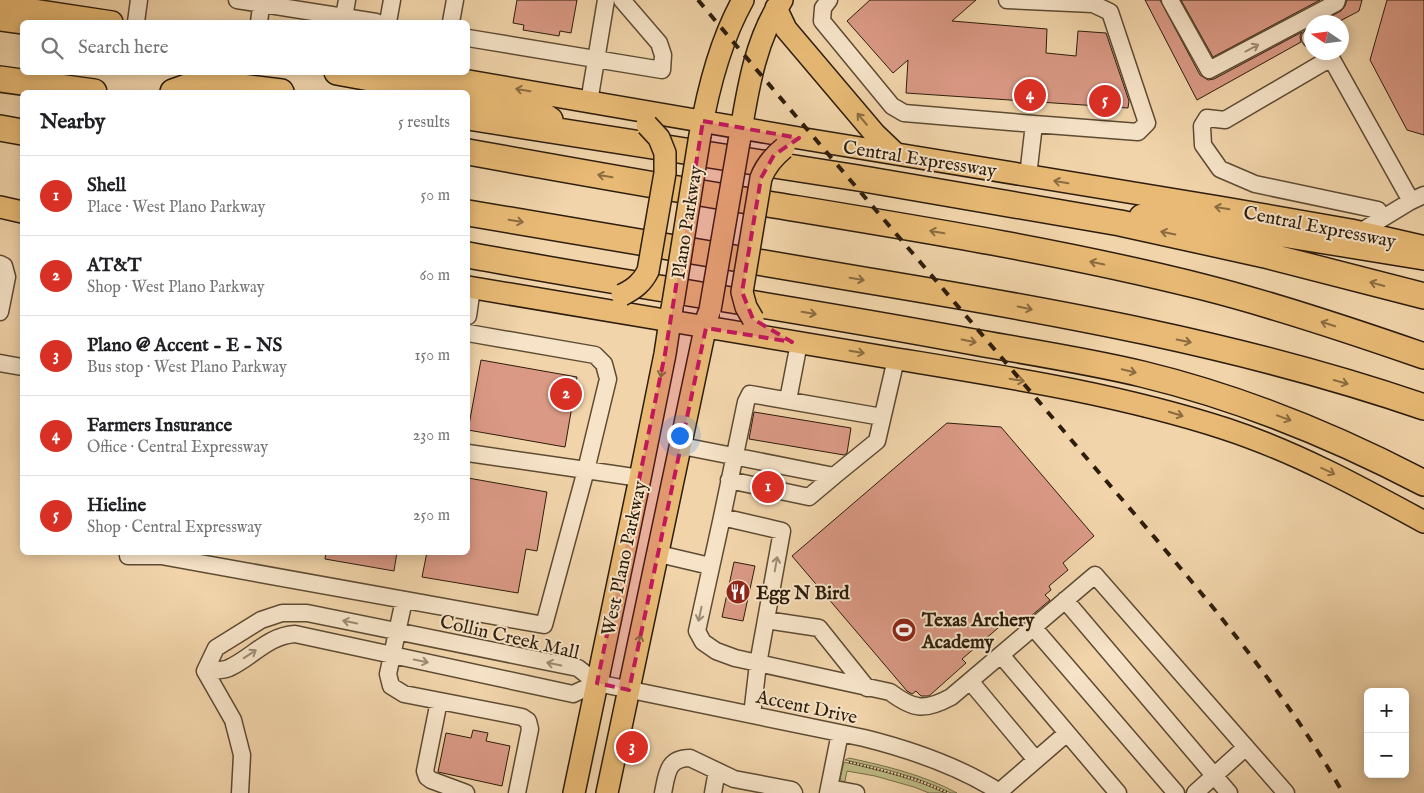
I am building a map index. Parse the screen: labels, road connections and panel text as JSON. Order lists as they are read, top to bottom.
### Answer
{
  "streets": {
    "main road": ["Central Expressway", "Plano Parkway", "West Plano Parkway"],
    "street": ["Collin Creek Mall", "Accent Drive"]
  },
  "crossings": [
    ["Central Expressway", "Plano Parkway"],
    ["Plano Parkway", "West Plano Parkway"],
    ["West Plano Parkway", "Collin Creek Mall"],
    ["West Plano Parkway", "Accent Drive"],
    ["Collin Creek Mall", "Accent Drive"]
  ],
  "one_way": ["Central Expressway"],
  "places": {
    "restaurant": ["Egg N Bird"],
    "sports": ["Texas Archery Academy"]
  },
  "north": "left",
  "page": {
    "search": "Search here",
    "pins": [
      "4",
      "5",
      "2",
      "1",
      "3"
    ],
    "heading": ["Nearby", "5 results"],
    "list": [
      {
        "mark": "1",
        "name": "Shell",
        "note": "Place · West Plano Parkway",
        "value": "50 m"
      },
      {
        "mark": "2",
        "name": "AT&T",
        "note": "Shop · West Plano Parkway",
        "value": "60 m"
      },
      {
        "mark": "3",
        "name": "Plano @ Accent - E - NS",
        "note": "Bus stop · West Plano Parkway",
        "value": "150 m"
      },
      {
        "mark": "4",
        "name": "Farmers Insurance",
        "note": "Office · Central Expressway",
        "value": "230 m"
      },
      {
        "mark": "5",
        "name": "Hieline",
        "note": "Shop · Central Expressway",
        "value": "250 m"
      }
    ],
    "map_buttons": ["+", "−"]
  }
}
